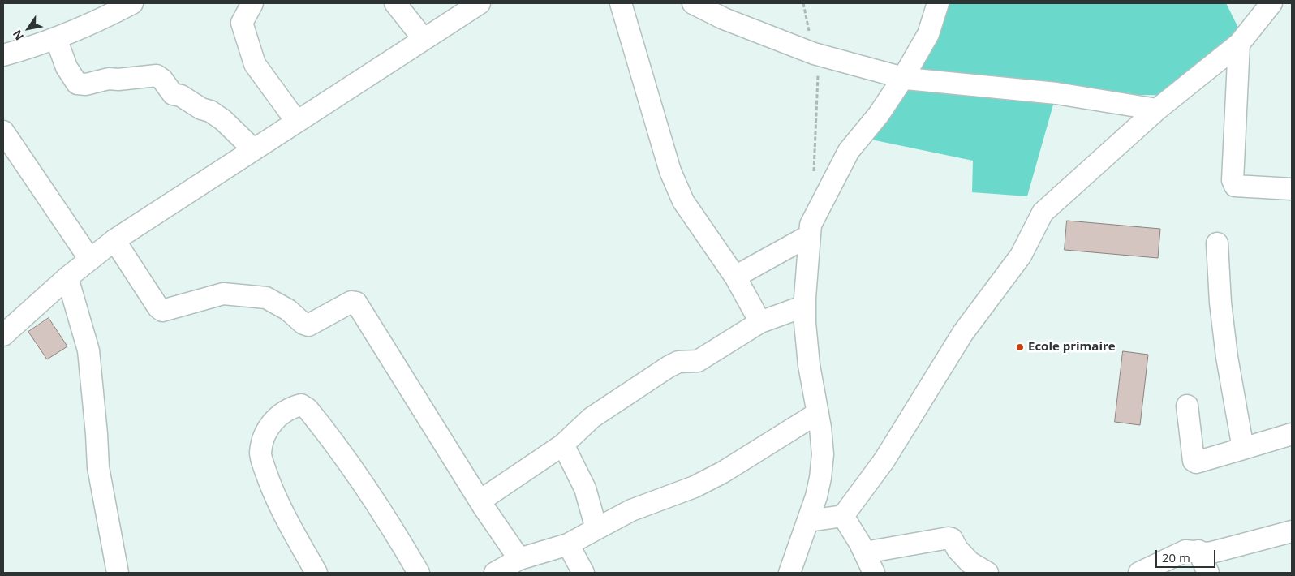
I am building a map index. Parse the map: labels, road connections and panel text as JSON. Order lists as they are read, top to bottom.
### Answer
{
  "places": ["Ecole primaire"],
  "scale_bar": "20 m",
  "north": "bottom left"
}
